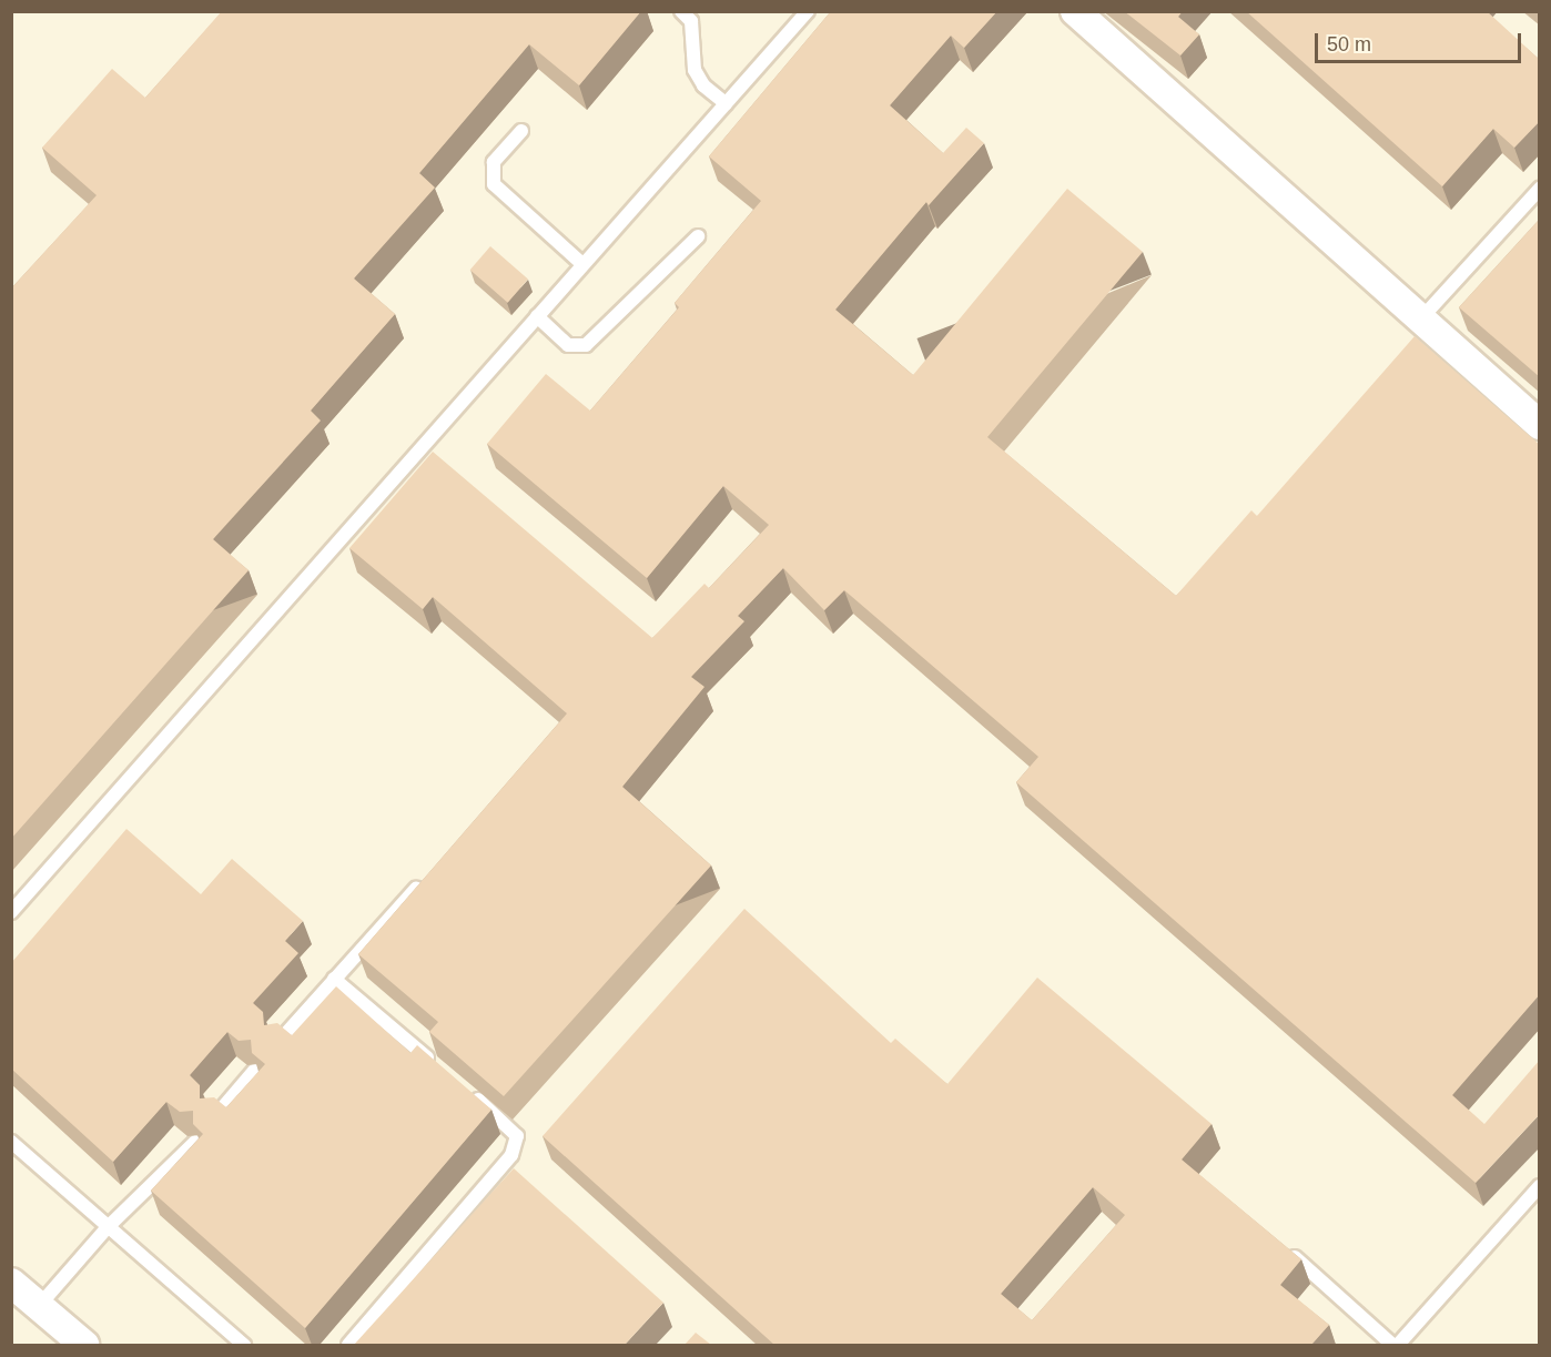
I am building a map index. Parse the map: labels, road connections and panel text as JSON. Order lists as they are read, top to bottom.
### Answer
{
  "scale_bar": "50 m"
}
